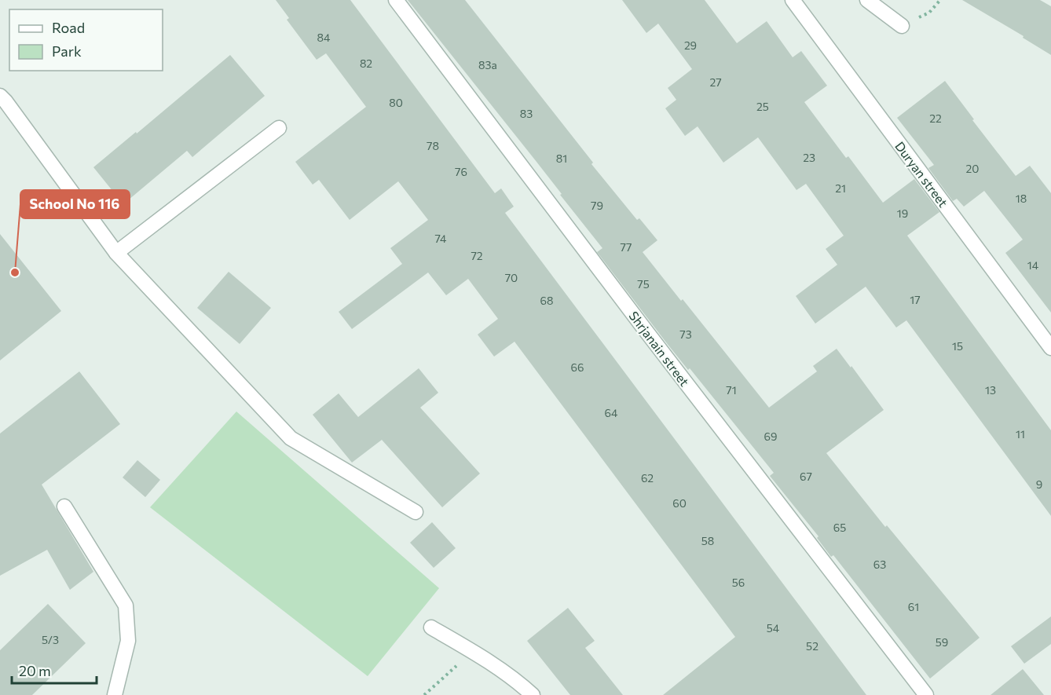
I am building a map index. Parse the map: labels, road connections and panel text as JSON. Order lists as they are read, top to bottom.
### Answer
{
  "streets": {
    "street": ["Duryan street", "Shrjanain street"]
  },
  "places": ["School No 116"],
  "house_numbers": [
    "84",
    "29",
    "82",
    "83a",
    "27",
    "80",
    "25",
    "83",
    "22",
    "78",
    "23",
    "81",
    "20",
    "76",
    "21",
    "18",
    "79",
    "19",
    "74",
    "77",
    "72",
    "14",
    "70",
    "75",
    "17",
    "68",
    "73",
    "15",
    "66",
    "71",
    "13",
    "64",
    "11",
    "69",
    "67",
    "62",
    "9",
    "60",
    "65",
    "58",
    "63",
    "56",
    "61",
    "54",
    "5/3",
    "59",
    "52"
  ],
  "legend": ["Road", "Park"],
  "scale_bar": "20 m"
}
